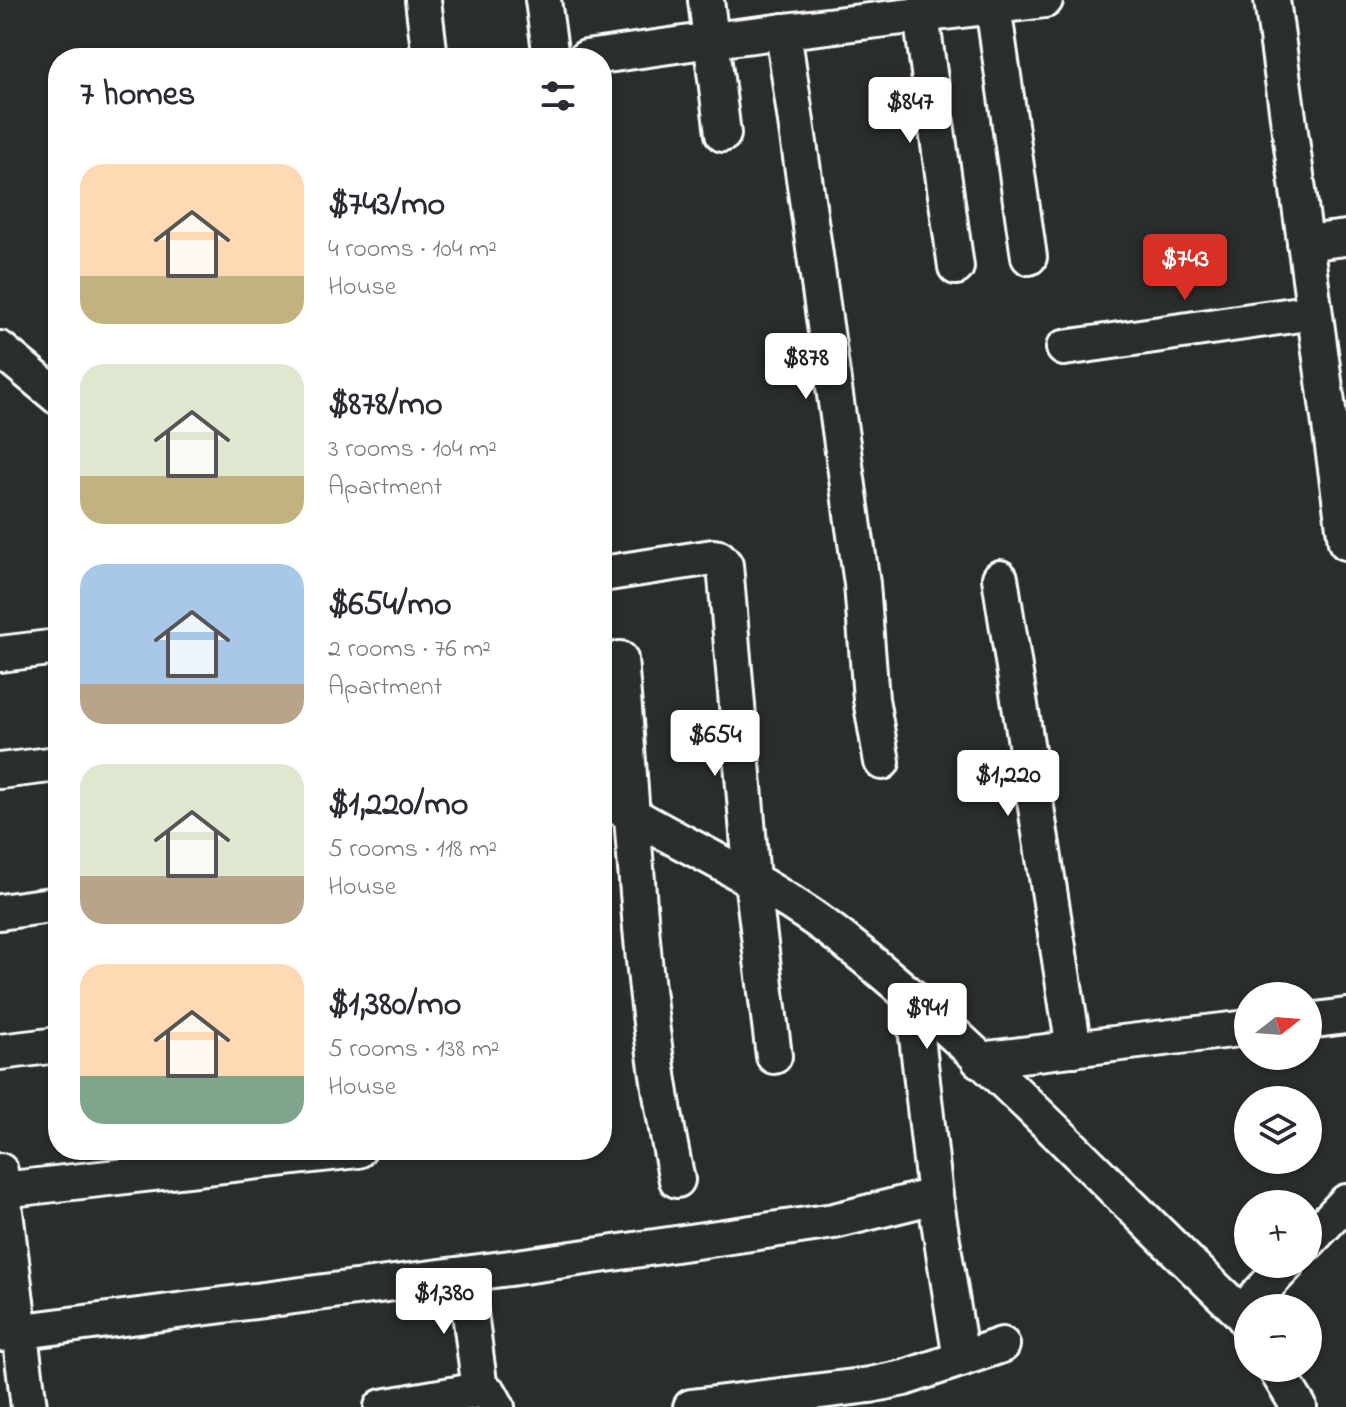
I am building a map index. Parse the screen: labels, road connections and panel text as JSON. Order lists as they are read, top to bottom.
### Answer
{
  "north": "right",
  "page": {
    "heading": "7 homes",
    "price": [
      "$847",
      "$743",
      "$878",
      "$654",
      "$1,220",
      "$941",
      "$1,380"
    ],
    "list": [
      {
        "name": "$743/mo",
        "note": "4 rooms · 104 m² · House"
      },
      {
        "name": "$878/mo",
        "note": "3 rooms · 104 m² · Apartment"
      },
      {
        "name": "$654/mo",
        "note": "2 rooms · 76 m² · Apartment"
      },
      {
        "name": "$1,220/mo",
        "note": "5 rooms · 118 m² · House"
      },
      {
        "name": "$1,380/mo",
        "note": "5 rooms · 138 m² · House"
      }
    ],
    "map_buttons": ["+", "−"]
  }
}
